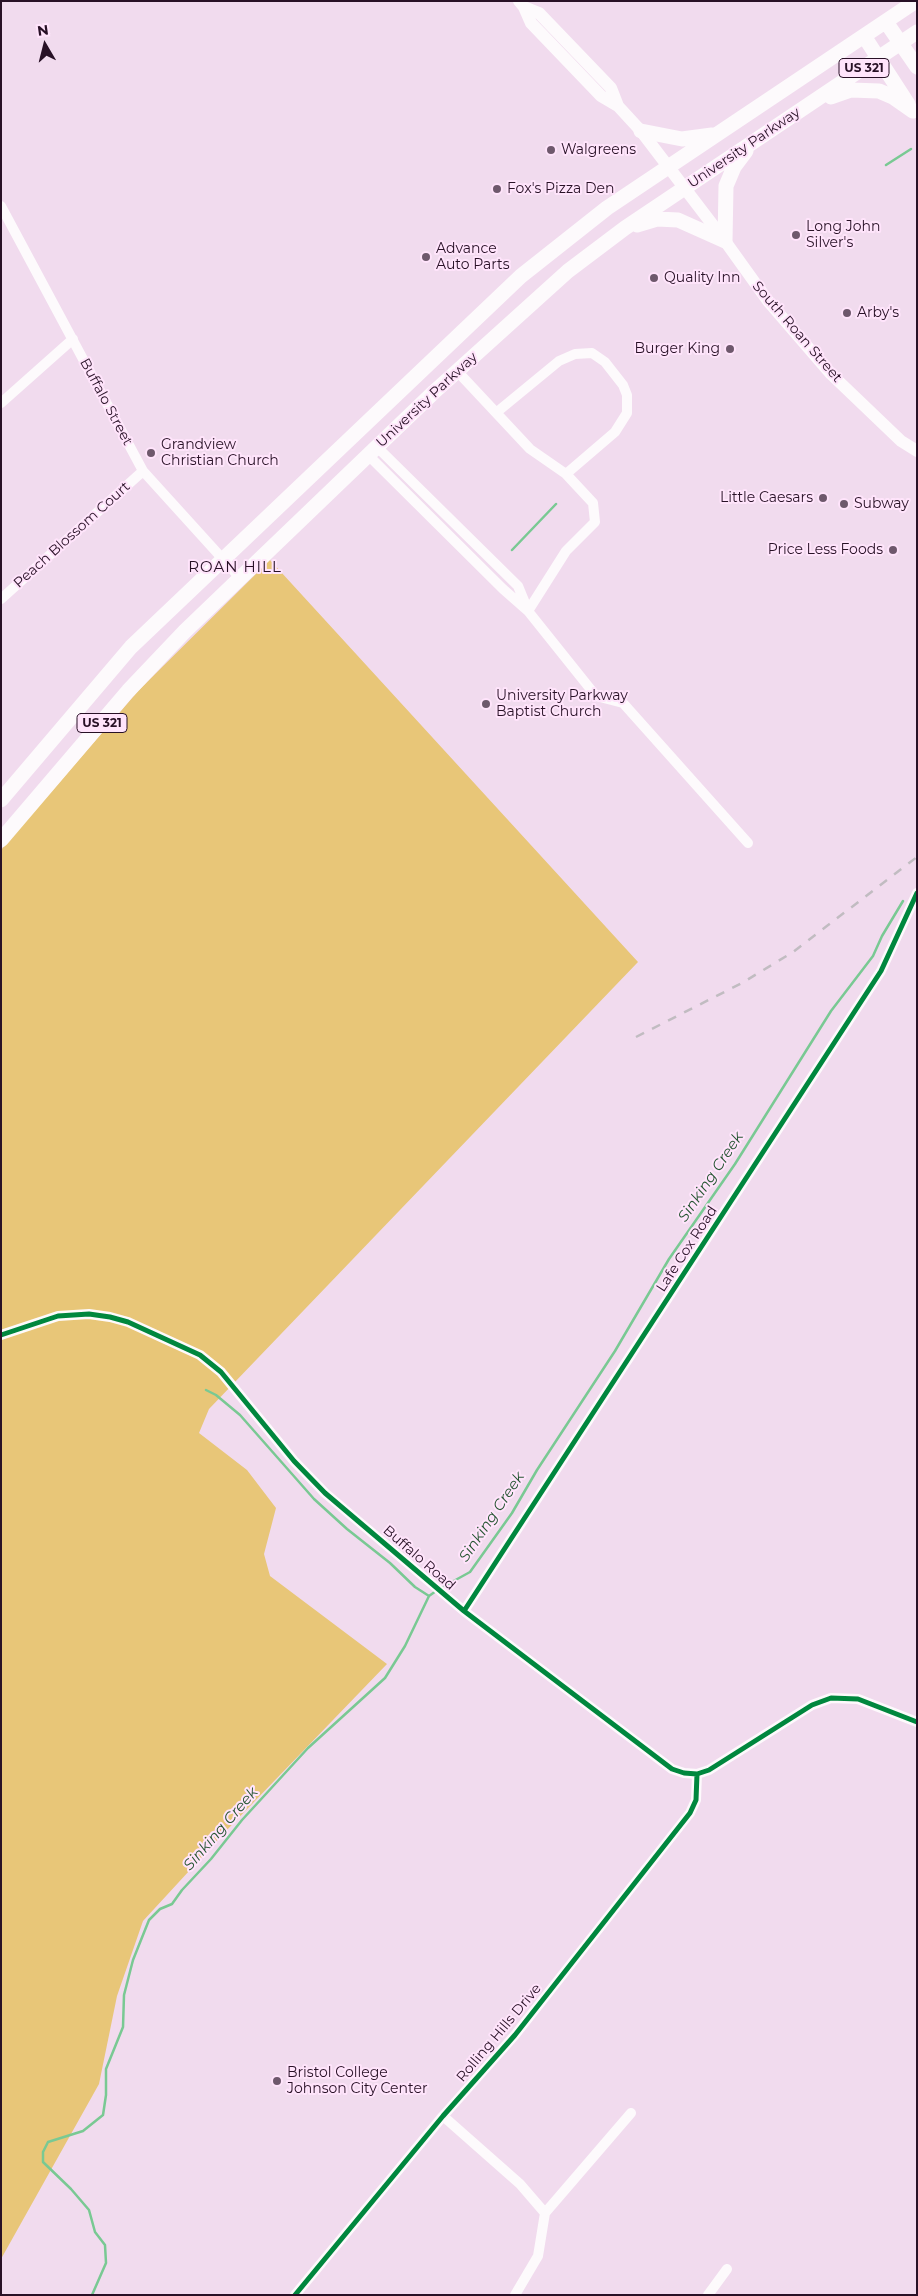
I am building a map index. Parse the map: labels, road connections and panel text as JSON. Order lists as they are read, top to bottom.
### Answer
{
  "streets": {
    "highway": ["US 321", "University Parkway"],
    "main road": ["South Roan Street"],
    "street": [
      "Buffalo Street",
      "Peach Blossom Court",
      "Lafe Cox Road",
      "Buffalo Road",
      "Rolling Hills Drive"
    ]
  },
  "crossings": [
    ["University Parkway", "South Roan Street"],
    ["University Parkway", "Buffalo Street"],
    ["Buffalo Street", "Peach Blossom Court"],
    ["Lafe Cox Road", "Buffalo Road"],
    ["Buffalo Road", "Rolling Hills Drive"]
  ],
  "districts": ["ROAN HILL"],
  "water": ["Sinking Creek"],
  "places": [
    "Walgreens",
    "Fox's Pizza Den",
    "Long John Silver's",
    "Advance Auto Parts",
    "Quality Inn",
    "Arby's",
    "Burger King",
    "Grandview Christian Church",
    "Little Caesars",
    "Subway",
    "Price Less Foods",
    "University Parkway Baptist Church",
    "Bristol College Johnson City Center"
  ],
  "north": "top"
}
